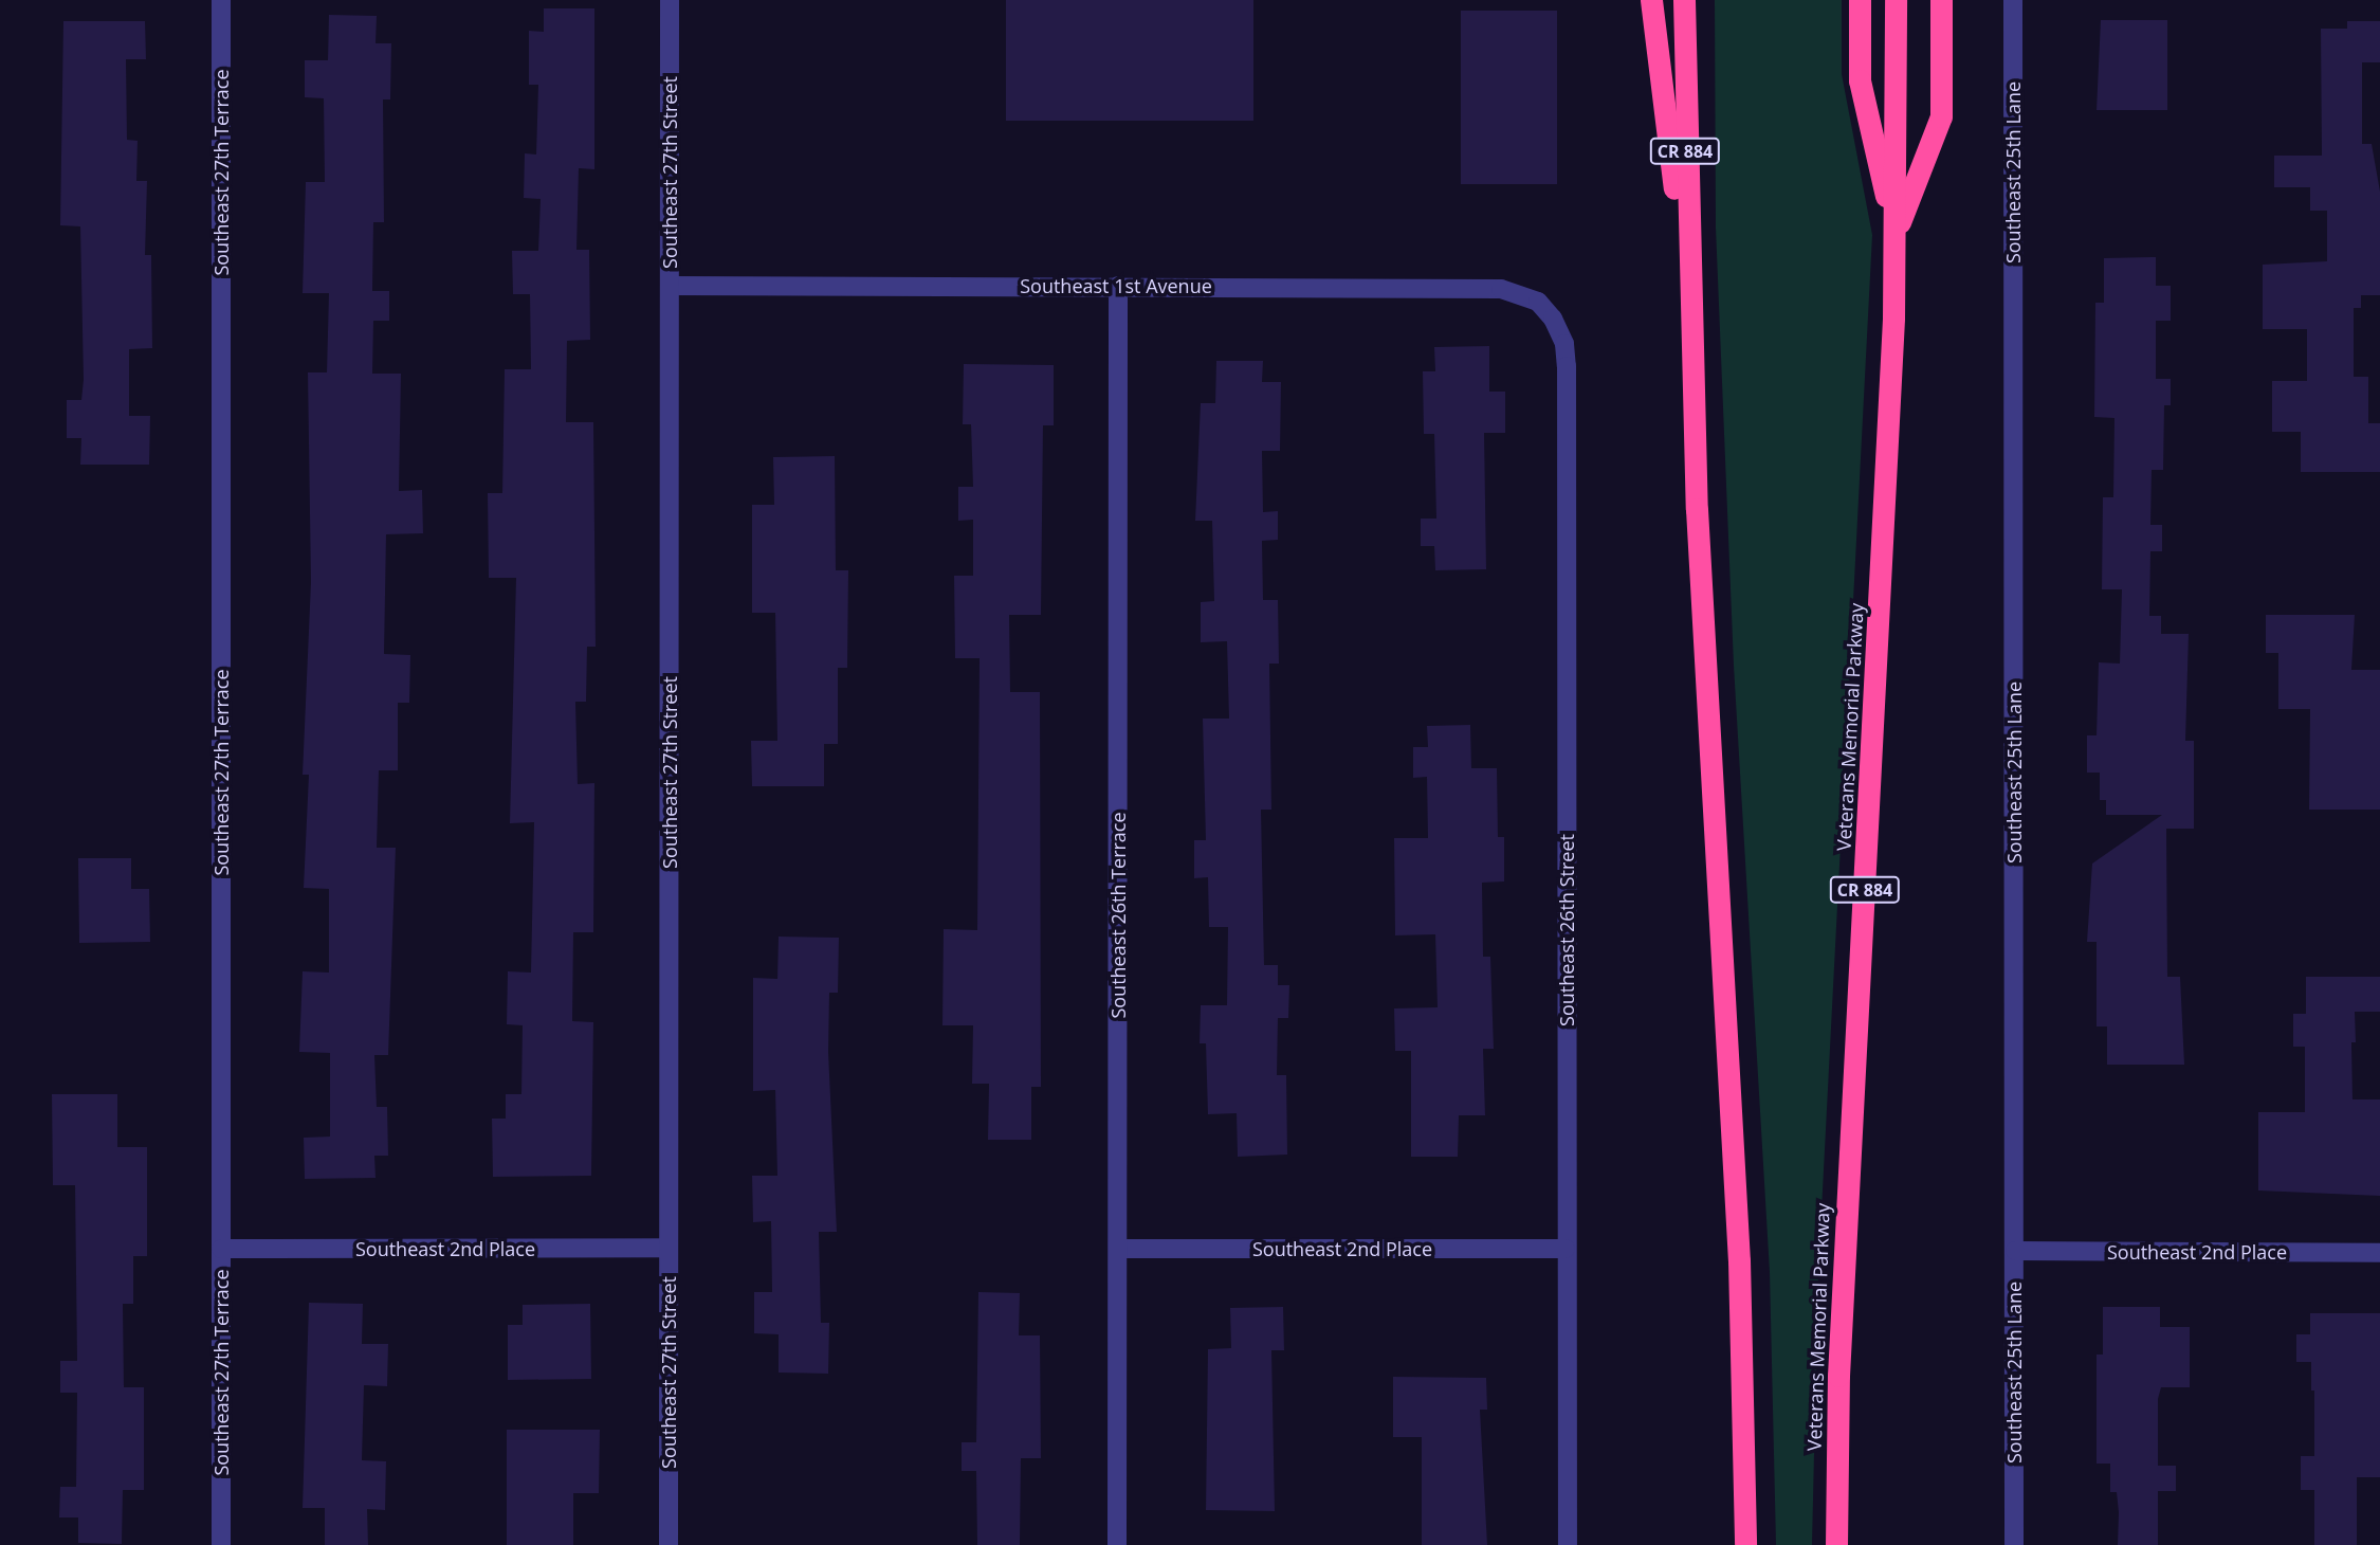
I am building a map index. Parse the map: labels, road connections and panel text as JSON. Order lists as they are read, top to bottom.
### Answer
{
  "streets": {
    "highway": ["CR 884", "Veterans Memorial Parkway"],
    "street": [
      "Southeast 27th Terrace",
      "Southeast 27th Street",
      "Southeast 25th Lane",
      "Southeast 1st Avenue",
      "Southeast 26th Terrace",
      "Southeast 26th Street",
      "Southeast 2nd Place"
    ]
  },
  "crossings": [
    ["Southeast 27th Terrace", "Southeast 2nd Place"],
    ["Southeast 27th Street", "Southeast 1st Avenue"],
    ["Southeast 27th Street", "Southeast 2nd Place"],
    ["Southeast 25th Lane", "Southeast 2nd Place"],
    ["Southeast 1st Avenue", "Southeast 26th Terrace"],
    ["Southeast 1st Avenue", "Southeast 26th Street"],
    ["Southeast 26th Terrace", "Southeast 2nd Place"],
    ["Southeast 26th Street", "Southeast 2nd Place"]
  ]
}
